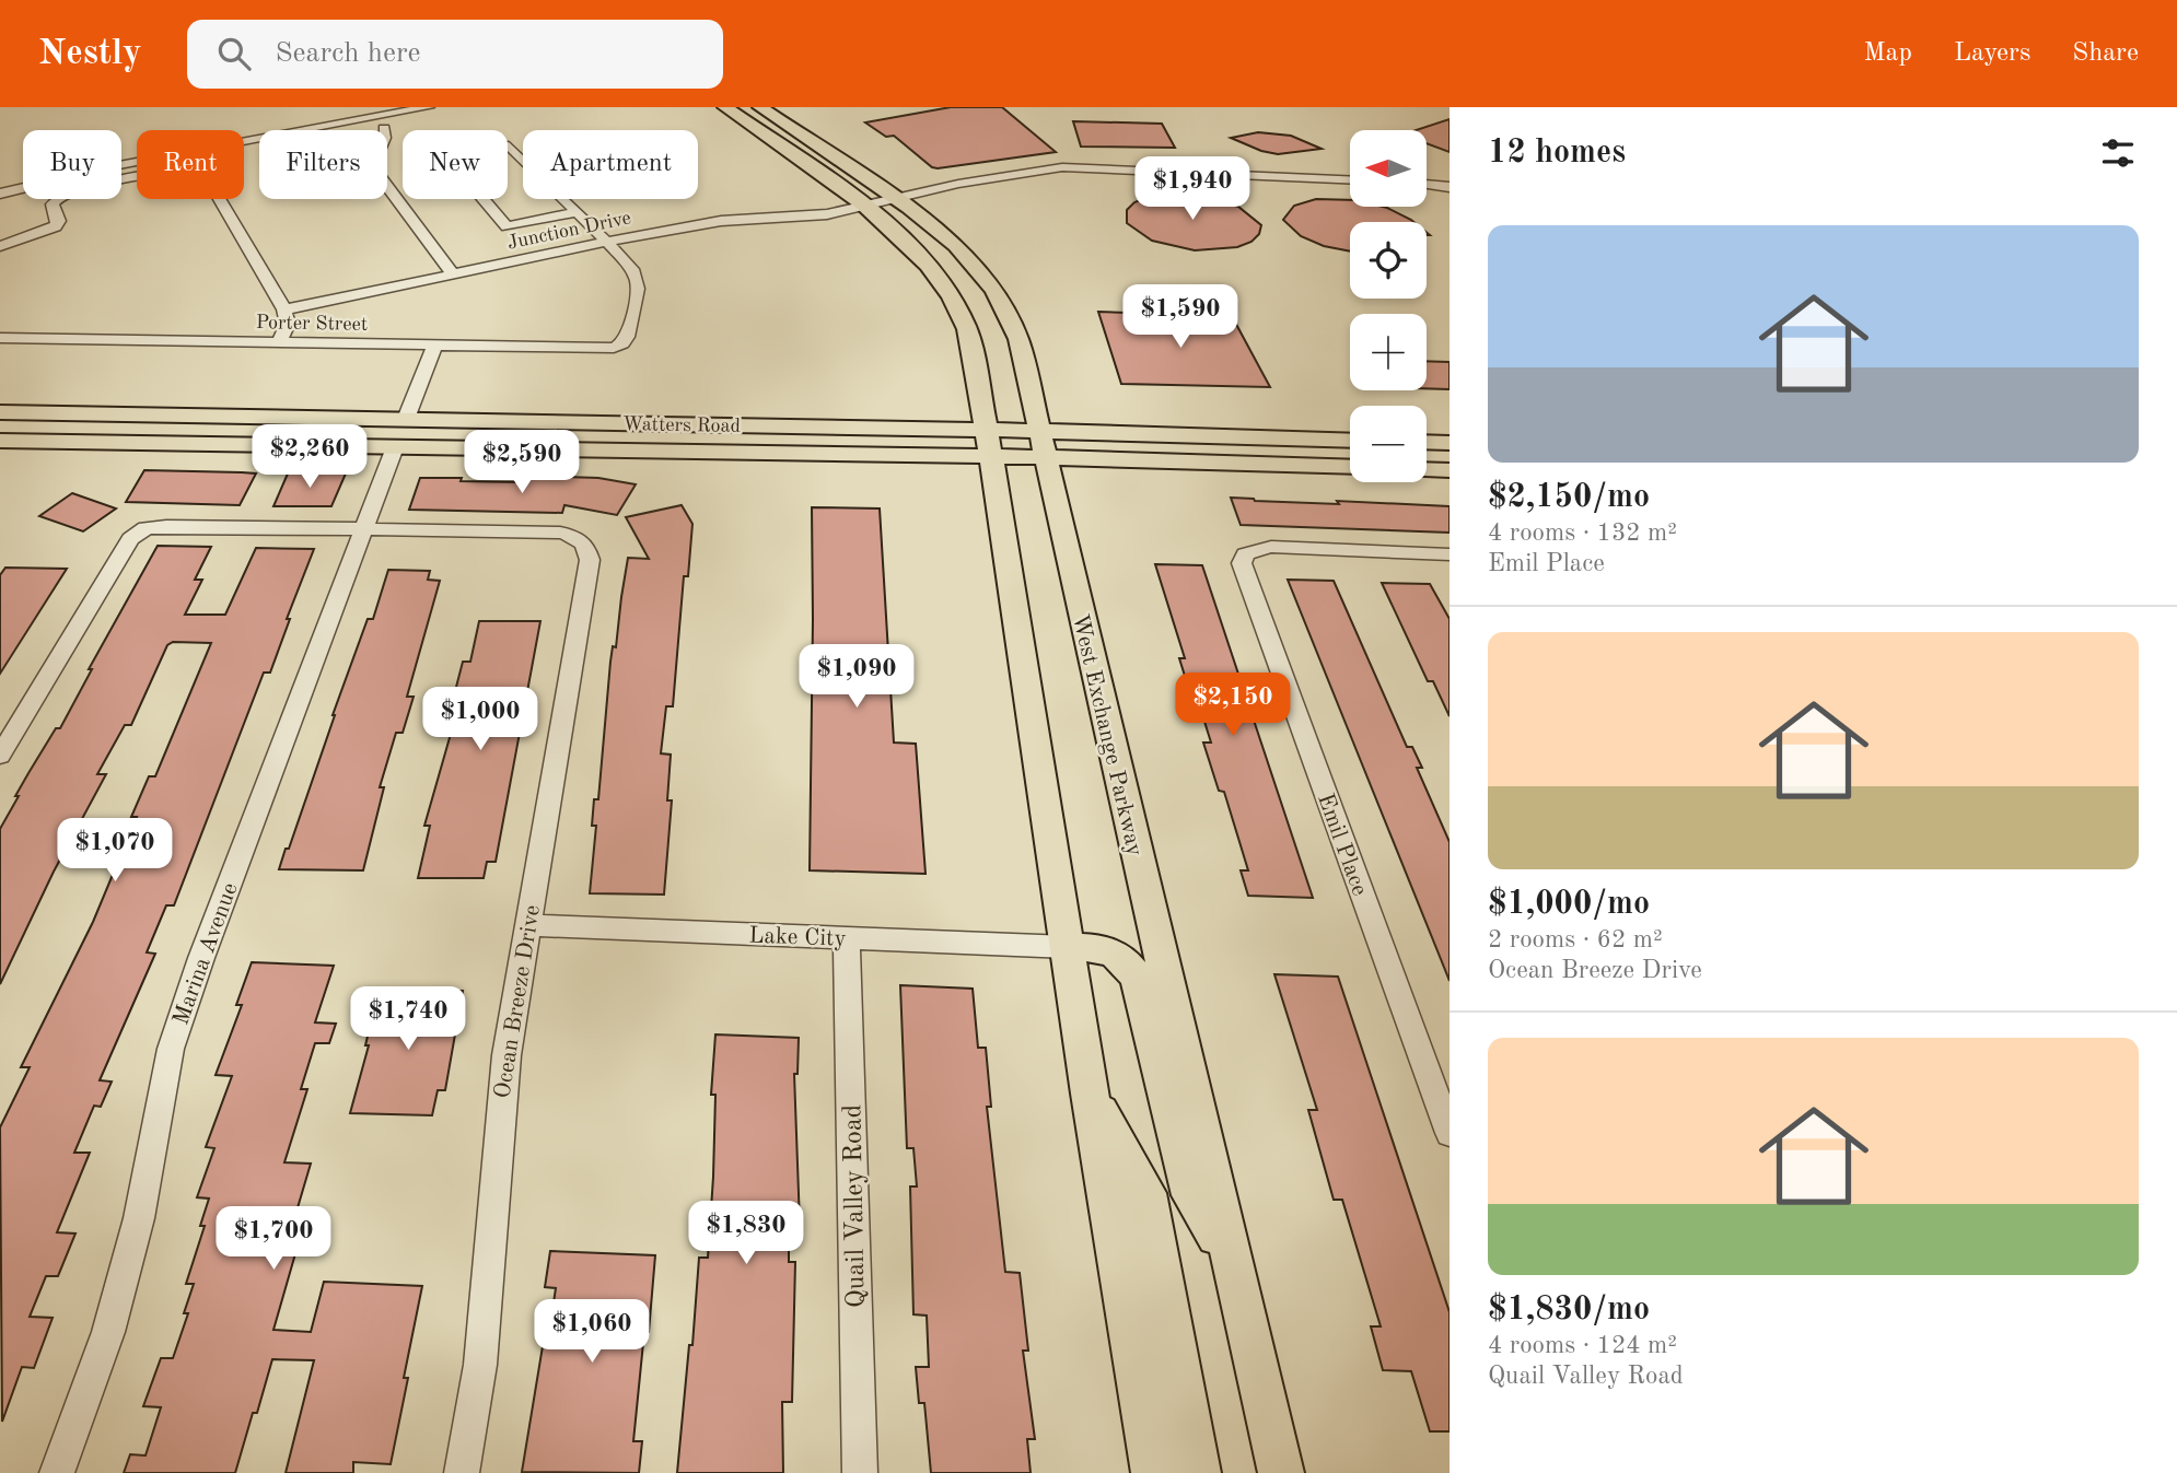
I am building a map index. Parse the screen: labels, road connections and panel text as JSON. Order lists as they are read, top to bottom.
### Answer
{
  "streets": {
    "main road": ["Watters Road", "West Exchange Parkway"],
    "street": [
      "Junction Drive",
      "Porter Street",
      "Emil Place",
      "Lake City",
      "Marina Avenue",
      "Ocean Breeze Drive",
      "Quail Valley Road"
    ]
  },
  "crossings": [
    ["Junction Drive", "Porter Street"],
    ["Junction Drive", "West Exchange Parkway"],
    ["Watters Road", "West Exchange Parkway"],
    ["Watters Road", "Marina Avenue"],
    ["Lake City", "Ocean Breeze Drive"],
    ["Lake City", "Quail Valley Road"],
    ["Marina Avenue", "Ocean Breeze Drive"]
  ],
  "north": "left",
  "page": {
    "header": "Nestly",
    "search": "Search here",
    "nav": ["Map", "Layers", "Share"],
    "heading": "12 homes",
    "map_buttons": ["+", "−"],
    "chip": [
      "Buy",
      "Rent",
      "Filters",
      "New",
      "Apartment"
    ],
    "price": [
      "$1,940",
      "$1,590",
      "$2,260",
      "$2,590",
      "$1,090",
      "$2,150",
      "$1,000",
      "$1,070",
      "$1,740",
      "$1,830",
      "$1,700",
      "$1,060"
    ],
    "list": [
      {
        "name": "$2,150/mo",
        "note": "4 rooms · 132 m² · Emil Place"
      },
      {
        "name": "$1,000/mo",
        "note": "2 rooms · 62 m² · Ocean Breeze Drive"
      },
      {
        "name": "$1,830/mo",
        "note": "4 rooms · 124 m² · Quail Valley Road"
      }
    ]
  }
}
